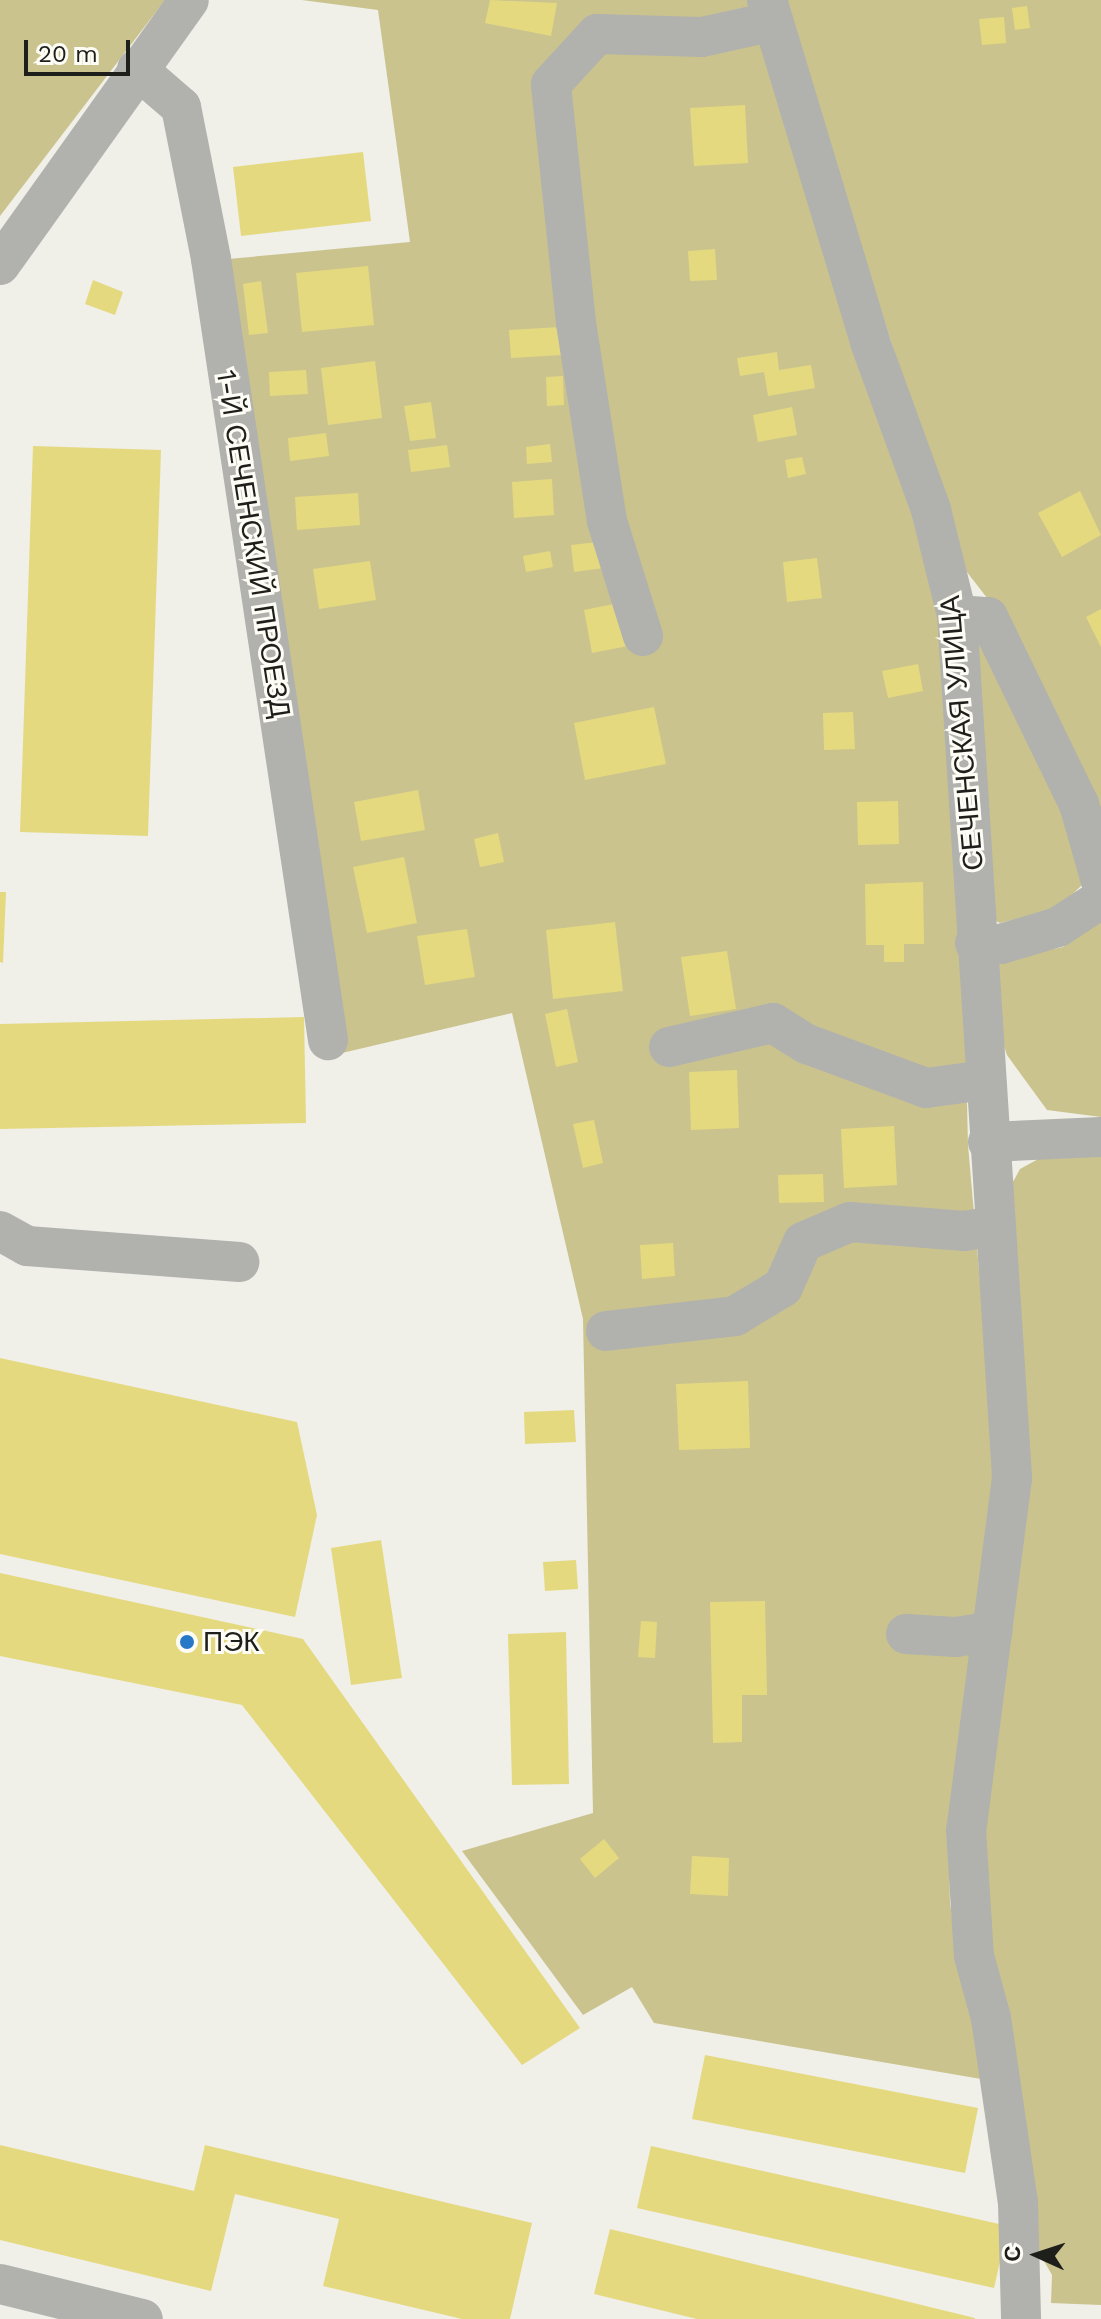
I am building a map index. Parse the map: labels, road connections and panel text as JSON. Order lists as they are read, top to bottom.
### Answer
{
  "streets": {
    "street": ["1-Й СЕЧЕНСКИЙ ПРОЕЗД", "СЕЧЕНСКАЯ УЛИЦА"]
  },
  "places": ["ПЭК"],
  "scale_bar": "20 m",
  "north": "left"
}
